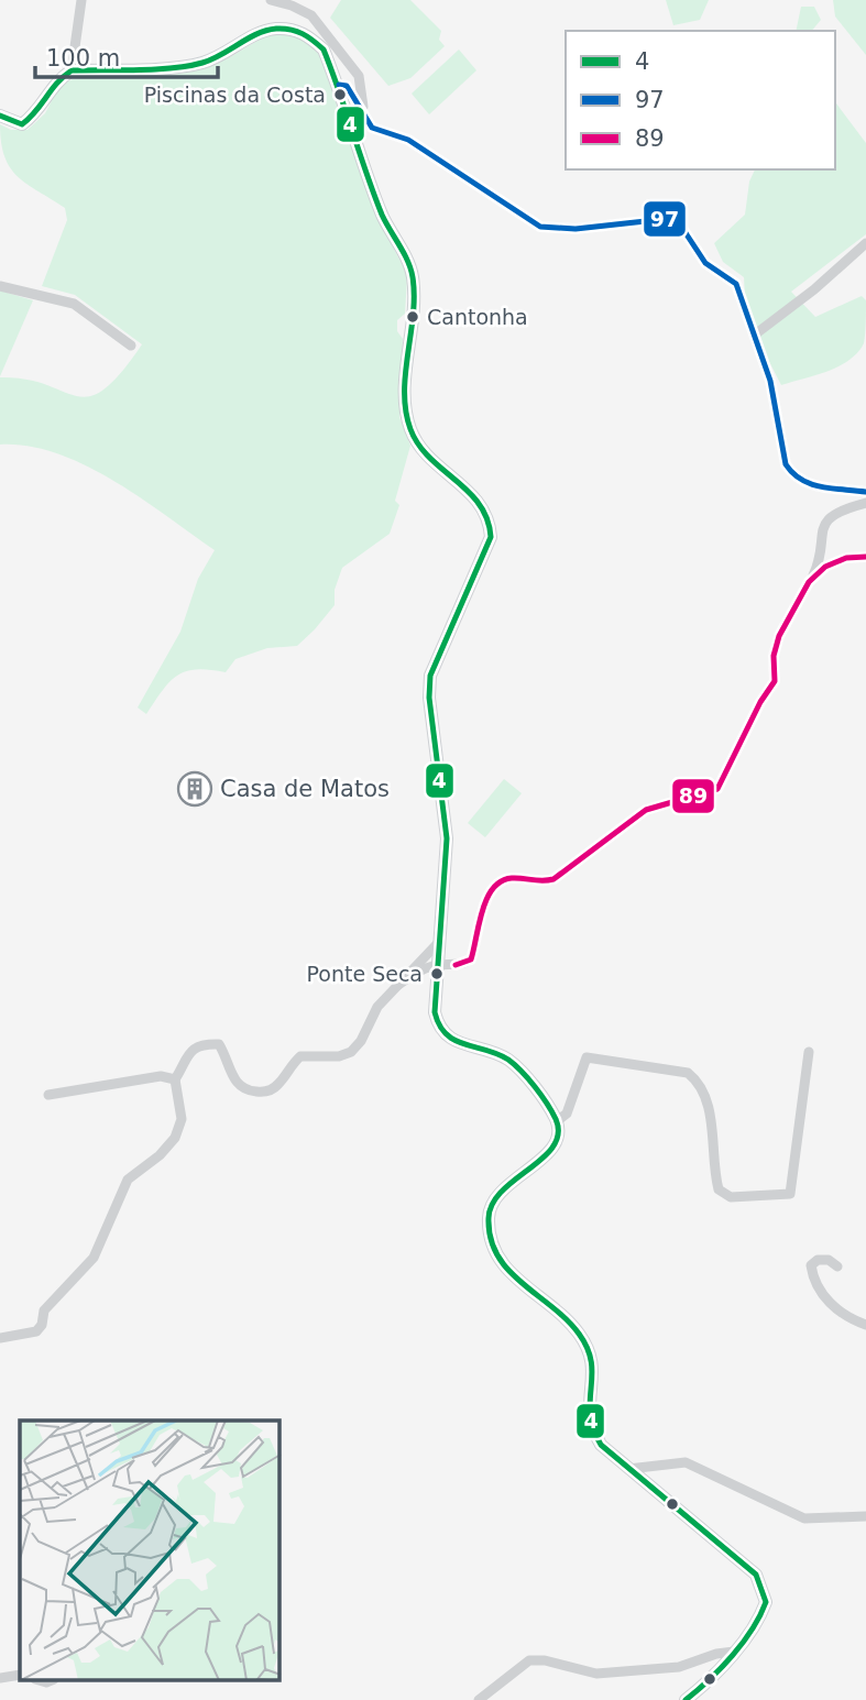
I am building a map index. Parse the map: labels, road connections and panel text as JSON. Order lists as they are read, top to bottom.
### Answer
{
  "places": {
    "other": ["Piscinas da Costa", "Cantonha", "Ponte Seca"],
    "building": ["Casa de Matos"]
  },
  "lines": ["transit line 4", "transit line 97", "transit line 89"],
  "legend": ["4", "97", "89"],
  "scale_bar": "100 m"
}
